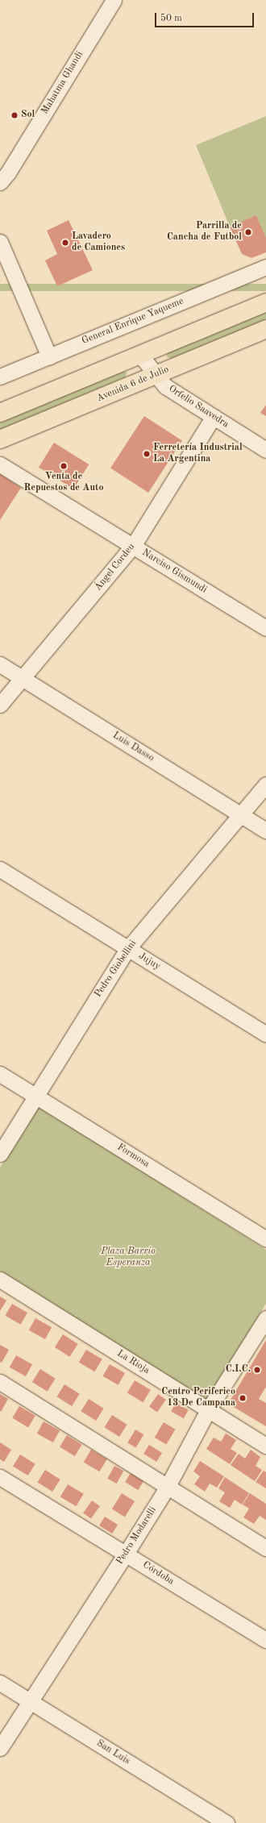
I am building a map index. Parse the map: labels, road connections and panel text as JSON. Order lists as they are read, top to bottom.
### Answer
{
  "streets": {
    "main road": ["Avenida 6 de Julio"],
    "street": [
      "Mahatma Ghandi",
      "General Enrique Yaqueme",
      "Orfelio Saavedra",
      "Ángel Cordeu",
      "Narciso Gismundi",
      "Luis Dasso",
      "Jujuy",
      "Pedro Giobellini",
      "Formosa",
      "La Rioja",
      "Pedro Modarelli",
      "Córdoba",
      "San Luis"
    ]
  },
  "crossings": [
    ["Avenida 6 de Julio", "Orfelio Saavedra"],
    ["Orfelio Saavedra", "Ángel Cordeu"],
    ["Ángel Cordeu", "Narciso Gismundi"],
    ["Ángel Cordeu", "Luis Dasso"],
    ["Luis Dasso", "Pedro Giobellini"],
    ["Jujuy", "Pedro Giobellini"],
    ["Pedro Giobellini", "Formosa"],
    ["La Rioja", "Pedro Modarelli"],
    ["Pedro Modarelli", "Córdoba"],
    ["Pedro Modarelli", "San Luis"]
  ],
  "parks": ["Plaza Barrio Esperanza"],
  "places": [
    "Sol",
    "Parrilla de Cancha de Futbol",
    "Lavadero de Camiones",
    "Ferretería Industrial La Argentina",
    "Venta de Repuestos de Auto",
    "C.I.C.",
    "Centro Periferico 13 De Campana"
  ],
  "scale_bar": "50 m"
}
